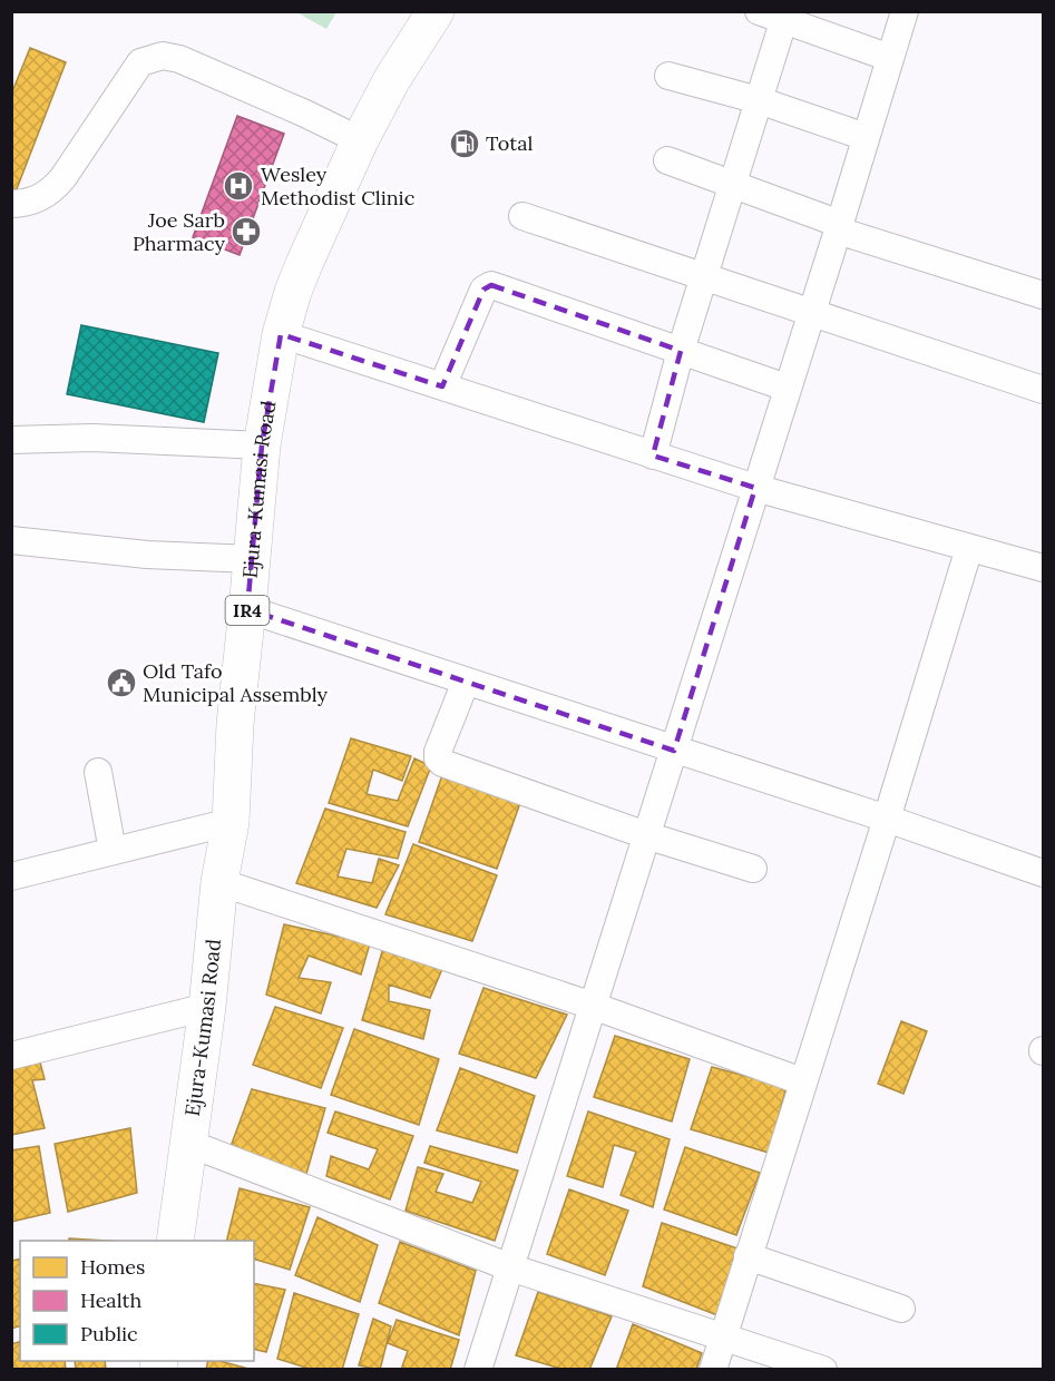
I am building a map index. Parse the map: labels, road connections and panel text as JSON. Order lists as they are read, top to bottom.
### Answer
{
  "streets": {
    "main road": ["Ejura-Kumasi Road", "IR4"]
  },
  "places": {
    "fuel station": ["Total"],
    "hospital": ["Wesley Methodist Clinic"],
    "pharmacy": ["Joe Sarb Pharmacy"],
    "public building": ["Old Tafo Municipal Assembly"]
  },
  "legend": ["Homes", "Health", "Public"]
}
